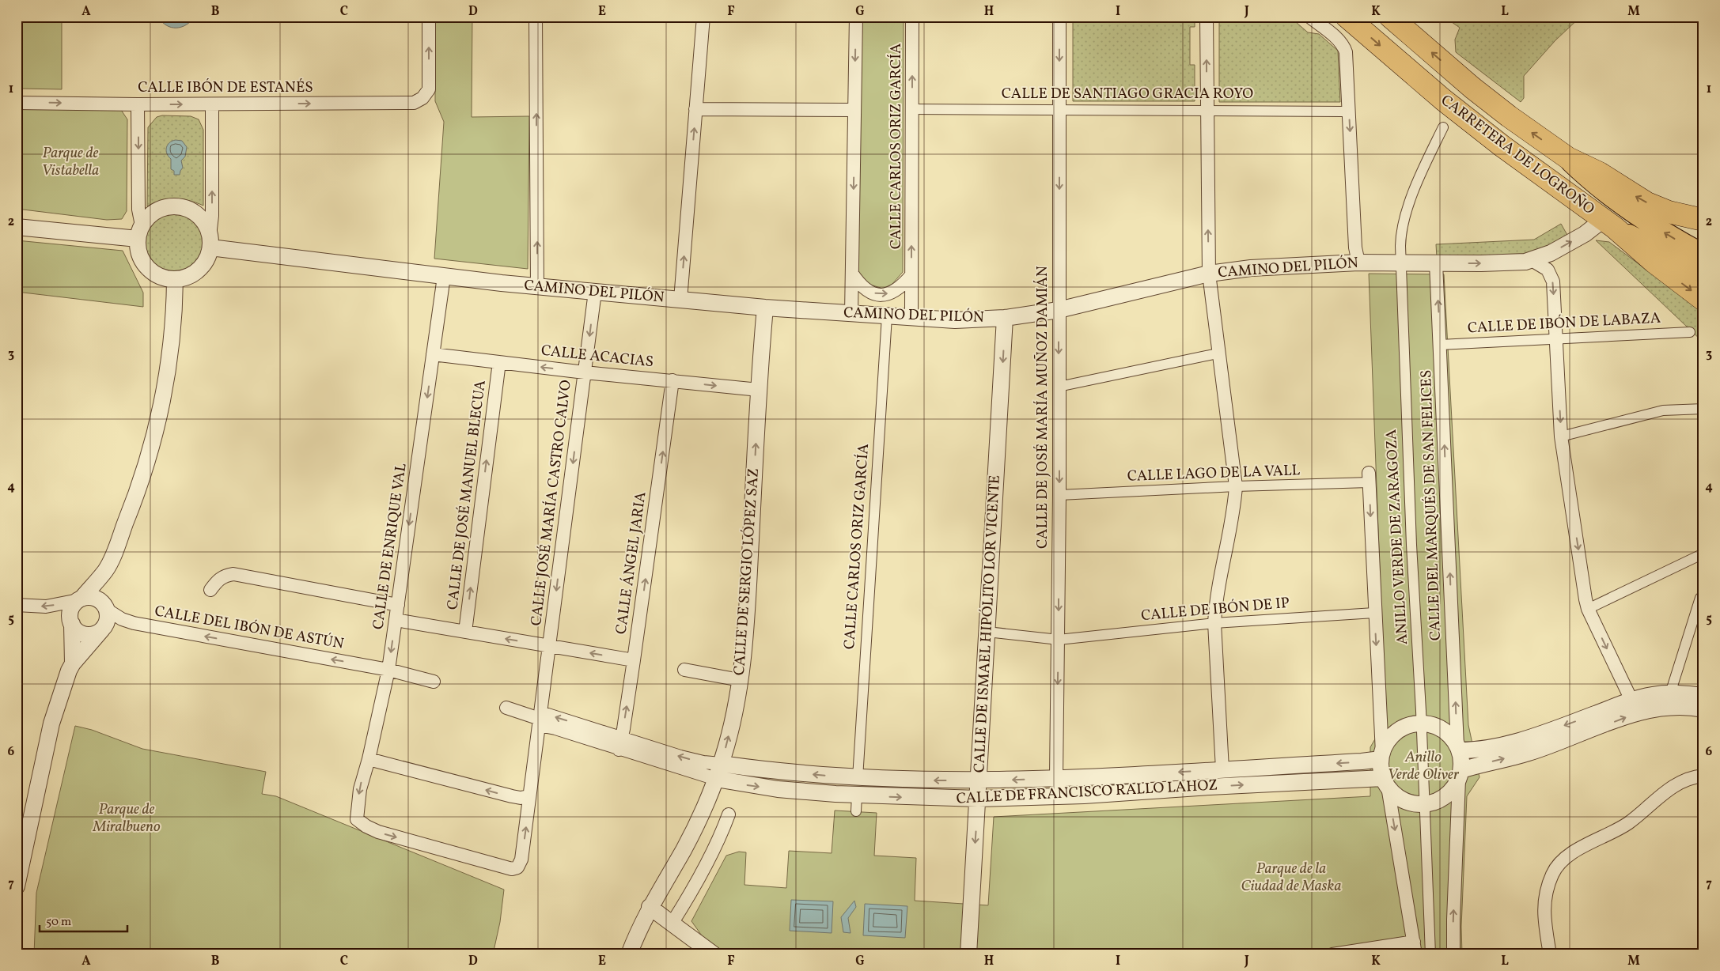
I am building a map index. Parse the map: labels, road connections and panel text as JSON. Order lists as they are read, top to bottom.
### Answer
{
  "streets": {
    "highway": ["CARRETERA DE LOGROÑO"],
    "street": [
      "CALLE IBÓN DE ESTANÉS",
      "CALLE DE SANTIAGO GRACIA ROYO",
      "CALLE CARLOS ORIZ GARCÍA",
      "CAMINO DEL PILÓN",
      "CALLE DE IBÓN DE LABAZA",
      "CALLE ACACIAS",
      "CALLE DE JOSÉ MARÍA MUÑOZ DAMIÁN",
      "CALLE LAGO DE LA VALL",
      "CALLE DE JOSÉ MANUEL BLECUA",
      "CALLE JOSÉ MARÍA CASTRO CALVO",
      "CALLE DEL MARQUÉS DE SAN FELICES",
      "ANILLO VERDE DE ZARAGOZA",
      "CALLE DE ENRIQUE VAL",
      "CALLE ÁNGEL JARIA",
      "CALLE DE SERGIO LÓPEZ SAZ",
      "CALLE DE IBÓN DE IP",
      "CALLE DE ISMAEL HIPÓLITO LOR VICENTE",
      "CALLE DEL IBÓN DE ASTÚN",
      "CALLE DE FRANCISCO RALLO LAHOZ"
    ]
  },
  "crossings": [
    ["CALLE DE SANTIAGO GRACIA ROYO", "CALLE CARLOS ORIZ GARCÍA"],
    ["CALLE DE SANTIAGO GRACIA ROYO", "CALLE DE JOSÉ MARÍA MUÑOZ DAMIÁN"],
    ["CALLE CARLOS ORIZ GARCÍA", "CAMINO DEL PILÓN"],
    ["CALLE CARLOS ORIZ GARCÍA", "CALLE DE FRANCISCO RALLO LAHOZ"],
    ["CARRETERA DE LOGROÑO", "CAMINO DEL PILÓN"],
    ["CAMINO DEL PILÓN", "CALLE DE JOSÉ MARÍA MUÑOZ DAMIÁN"],
    ["CAMINO DEL PILÓN", "CALLE JOSÉ MARÍA CASTRO CALVO"],
    ["CAMINO DEL PILÓN", "CALLE DEL MARQUÉS DE SAN FELICES"],
    ["CAMINO DEL PILÓN", "ANILLO VERDE DE ZARAGOZA"],
    ["CAMINO DEL PILÓN", "CALLE DE ENRIQUE VAL"],
    ["CAMINO DEL PILÓN", "CALLE DE SERGIO LÓPEZ SAZ"],
    ["CAMINO DEL PILÓN", "CALLE DE ISMAEL HIPÓLITO LOR VICENTE"],
    ["CALLE DE IBÓN DE LABAZA", "CALLE DEL MARQUÉS DE SAN FELICES"],
    ["CALLE ACACIAS", "CALLE DE JOSÉ MANUEL BLECUA"],
    ["CALLE ACACIAS", "CALLE JOSÉ MARÍA CASTRO CALVO"],
    ["CALLE ACACIAS", "CALLE DE ENRIQUE VAL"],
    ["CALLE ACACIAS", "CALLE ÁNGEL JARIA"],
    ["CALLE ACACIAS", "CALLE DE SERGIO LÓPEZ SAZ"],
    ["CALLE DE JOSÉ MARÍA MUÑOZ DAMIÁN", "CALLE LAGO DE LA VALL"],
    ["CALLE DE JOSÉ MARÍA MUÑOZ DAMIÁN", "CALLE DE IBÓN DE IP"],
    ["CALLE DE JOSÉ MARÍA MUÑOZ DAMIÁN", "CALLE DE FRANCISCO RALLO LAHOZ"],
    ["CALLE JOSÉ MARÍA CASTRO CALVO", "CALLE DE ENRIQUE VAL"],
    ["CALLE JOSÉ MARÍA CASTRO CALVO", "CALLE DE FRANCISCO RALLO LAHOZ"],
    ["CALLE DE ENRIQUE VAL", "CALLE DEL IBÓN DE ASTÚN"],
    ["CALLE ÁNGEL JARIA", "CALLE DE FRANCISCO RALLO LAHOZ"],
    ["CALLE DE SERGIO LÓPEZ SAZ", "CALLE DE FRANCISCO RALLO LAHOZ"],
    ["CALLE DE IBÓN DE IP", "CALLE DE ISMAEL HIPÓLITO LOR VICENTE"],
    ["CALLE DE ISMAEL HIPÓLITO LOR VICENTE", "CALLE DE FRANCISCO RALLO LAHOZ"]
  ],
  "one_way": [
    "CALLE IBÓN DE ESTANÉS",
    "CALLE DE JOSÉ MARÍA MUÑOZ DAMIÁN",
    "CALLE DE JOSÉ MANUEL BLECUA",
    "CALLE DE ENRIQUE VAL",
    "CALLE ÁNGEL JARIA",
    "CALLE DE SERGIO LÓPEZ SAZ",
    "CALLE DE ISMAEL HIPÓLITO LOR VICENTE"
  ],
  "parks": [
    "Parque de Vistabella",
    "Anillo Verde Oliver",
    "Parque de Miralbueno",
    "Parque de la Ciudad de Maska"
  ],
  "scale_bar": "50 m",
  "grid": {
    "columns": [
      "A",
      "B",
      "C",
      "D",
      "E",
      "F",
      "G",
      "H",
      "I",
      "J",
      "K",
      "L",
      "M"
    ],
    "rows": [
      "1",
      "2",
      "3",
      "4",
      "5",
      "6",
      "7"
    ]
  }
}
